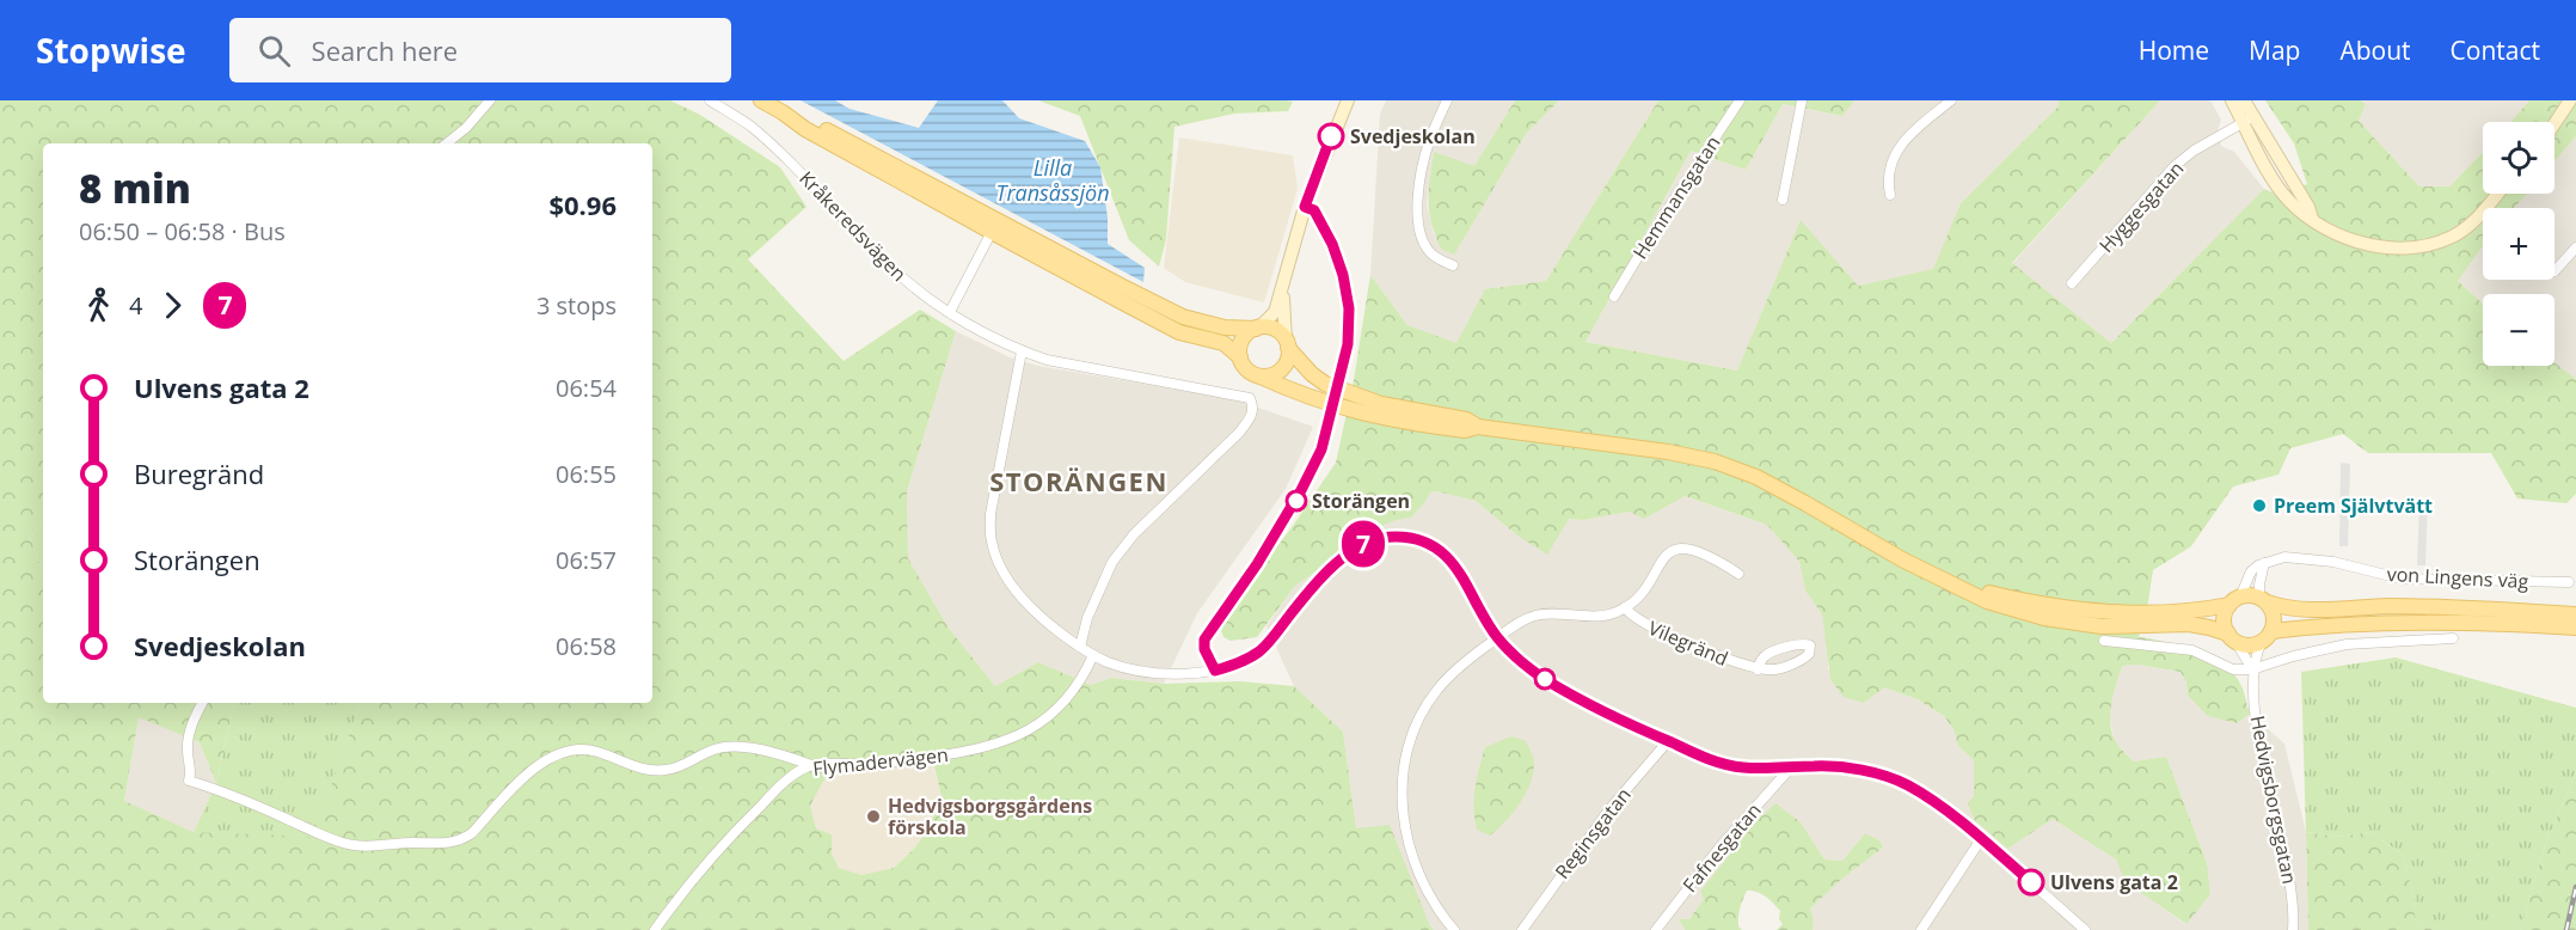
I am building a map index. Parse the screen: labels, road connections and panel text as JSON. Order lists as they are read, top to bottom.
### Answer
{
  "streets": {
    "street": [
      "Hemmansgatan",
      "Hyggesgatan",
      "Kråkeredsvägen",
      "von Lingens väg",
      "Vilegränd",
      "Flymadervägen",
      "Hedvigsborgsgatan",
      "Reginsgatan",
      "Fafnesgatan"
    ]
  },
  "districts": ["STORÄNGEN"],
  "water": ["Lilla Transåssjön"],
  "places": [
    "Svedjeskolan",
    "Storängen",
    "Preem Självtvätt",
    "Hedvigsborgsgårdens förskola",
    "Ulvens gata 2"
  ],
  "lines": ["bus line 7"],
  "page": {
    "header": "Stopwise",
    "search": "Search here",
    "nav": [
      "Home",
      "Map",
      "About",
      "Contact"
    ],
    "on_map": "7",
    "map_buttons": ["+", "−"],
    "heading": ["8 min", "06:50 – 06:58 · Bus", "$0.96"],
    "legs": ["4", "7", "3 stops"],
    "list": [
      {
        "name": "Ulvens gata 2",
        "value": "06:54"
      },
      {
        "name": "Buregränd",
        "value": "06:55"
      },
      {
        "name": "Storängen",
        "value": "06:57"
      },
      {
        "name": "Svedjeskolan",
        "value": "06:58"
      }
    ]
  }
}
